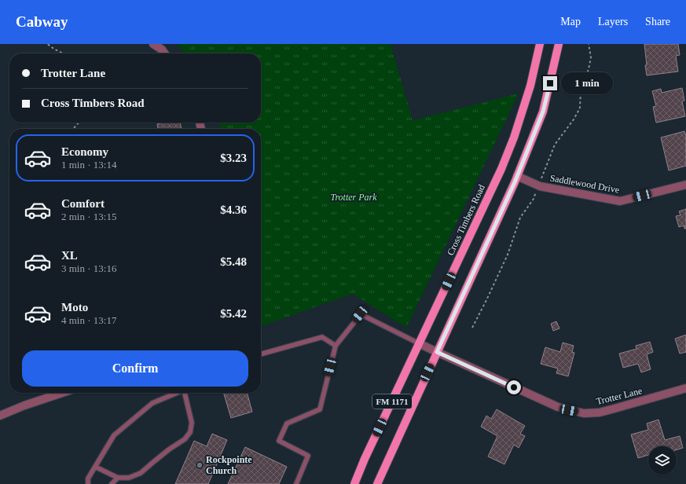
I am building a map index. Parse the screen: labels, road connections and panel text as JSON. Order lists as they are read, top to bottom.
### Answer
{
  "streets": {
    "main road": ["Cross Timbers Road", "FM 1171"],
    "street": ["Saddlewood Drive", "Trotter Lane"]
  },
  "crossings": [
    ["Saddlewood Drive", "FM 1171"],
    ["Cross Timbers Road", "Trotter Lane"],
    ["Trotter Lane", "FM 1171"]
  ],
  "parks": ["Trotter Park"],
  "places": ["Rockpointe Church"],
  "page": {
    "header": "Cabway",
    "nav": ["Map", "Layers", "Share"],
    "banner": ["Trotter Lane", "Cross Timbers Road"],
    "bubble": "1 min",
    "list": [
      {
        "name": "Economy",
        "note": "1 min · 13:14",
        "value": "$3.23"
      },
      {
        "name": "Comfort",
        "note": "2 min · 13:15",
        "value": "$4.36"
      },
      {
        "name": "XL",
        "note": "3 min · 13:16",
        "value": "$5.48"
      },
      {
        "name": "Moto",
        "note": "4 min · 13:17",
        "value": "$5.42"
      }
    ],
    "buttons": "Confirm"
  }
}
